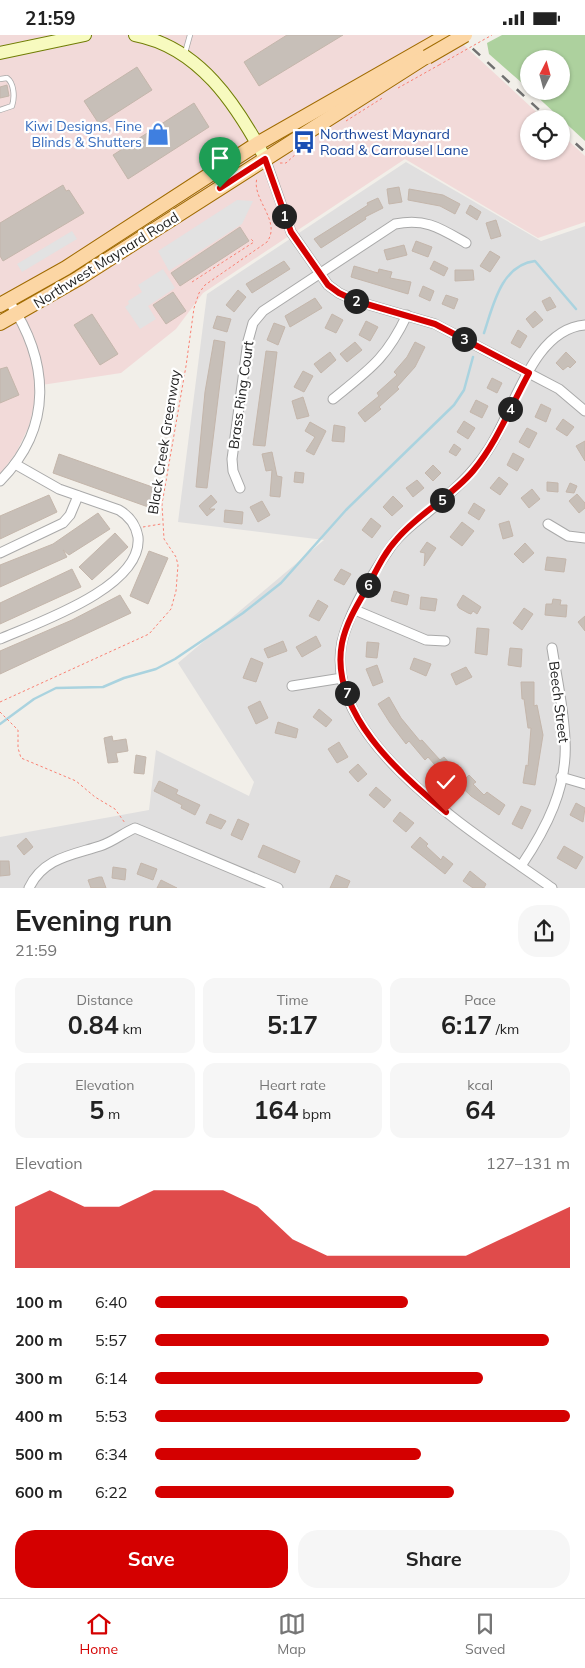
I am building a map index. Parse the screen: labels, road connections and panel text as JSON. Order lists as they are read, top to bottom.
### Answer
{
  "streets": {
    "main road": ["Northwest Maynard Road"],
    "street": ["Brass Ring Court", "Beech Street"],
    "path": ["Black Creek Greenway"]
  },
  "places": {
    "shop": ["Kiwi Designs, Fine Blinds & Shutters"],
    "bus stop": ["Northwest Maynard Road & Carrousel Lane"]
  },
  "north": "top",
  "page": {
    "status": "21:59",
    "pins": [
      "1",
      "2",
      "3",
      "4",
      "5",
      "6",
      "7"
    ],
    "heading": ["Evening run", "21:59"],
    "stats": [
      ["Distance", "0.84 km"],
      ["Time", "5:17"],
      ["Pace", "6:17 /km"],
      ["Elevation", "5 m"],
      ["Heart rate", "164 bpm"],
      ["kcal", "64"]
    ],
    "chart": ["Elevation", "127–131 m"],
    "list": [
      {
        "name": "100 m",
        "note": "6:40"
      },
      {
        "name": "200 m",
        "note": "5:57"
      },
      {
        "name": "300 m",
        "note": "6:14"
      },
      {
        "name": "400 m",
        "note": "5:53"
      },
      {
        "name": "500 m",
        "note": "6:34"
      },
      {
        "name": "600 m",
        "note": "6:22"
      }
    ],
    "buttons": ["Save", "Share"],
    "tabs": ["Home", "Map", "Saved"]
  }
}
